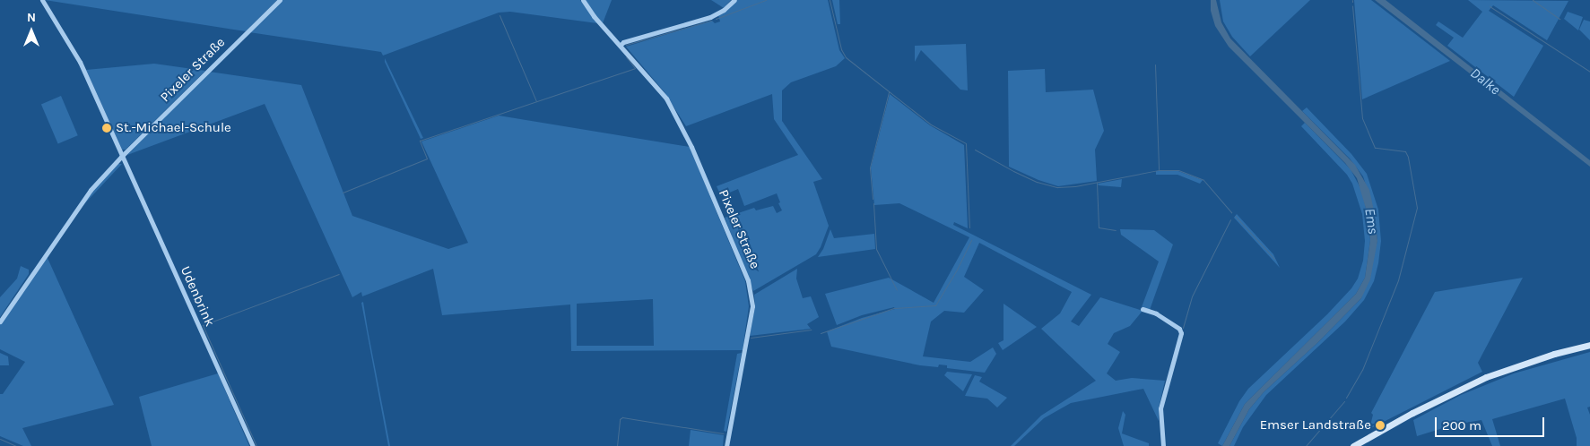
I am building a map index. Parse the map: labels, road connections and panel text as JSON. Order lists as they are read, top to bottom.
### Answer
{
  "streets": {
    "street": ["Pixeler Straße", "Udenbrink"]
  },
  "crossings": [
    ["Pixeler Straße", "Udenbrink"]
  ],
  "water": ["Dalke", "Ems"],
  "places": ["St.-Michael-Schule", "Emser Landstraße"],
  "scale_bar": "200 m",
  "north": "top"
}
